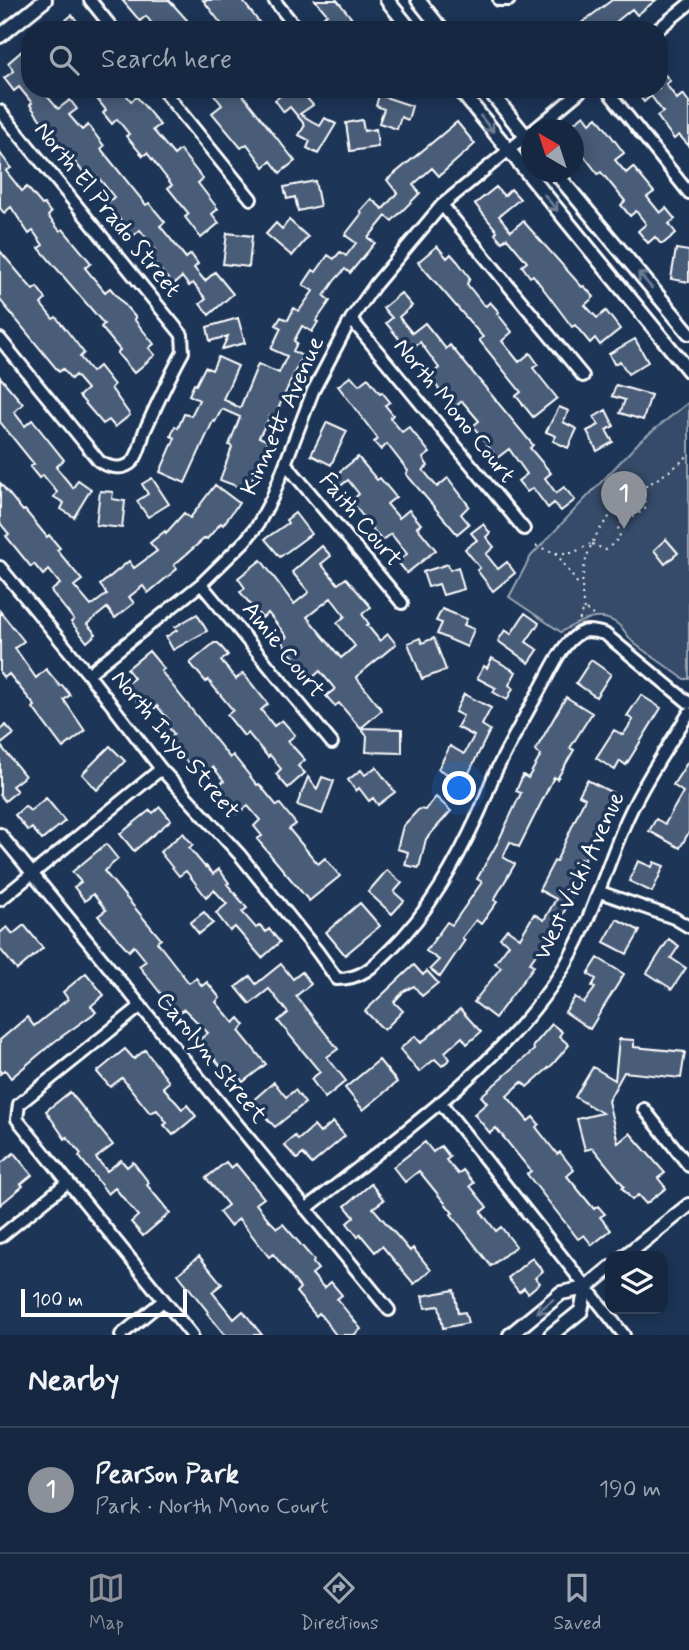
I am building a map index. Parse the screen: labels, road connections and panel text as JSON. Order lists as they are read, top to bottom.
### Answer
{
  "streets": {
    "street": [
      "North El Prado Street",
      "North Mono Court",
      "Kinnett Avenue",
      "Faith Court",
      "Amie Court",
      "North Inyo Street",
      "West Vicki Avenue",
      "Carolyn Street"
    ]
  },
  "crossings": [
    ["North Mono Court", "Kinnett Avenue"],
    ["Kinnett Avenue", "Faith Court"],
    ["Kinnett Avenue", "Amie Court"],
    ["Kinnett Avenue", "North Inyo Street"],
    ["West Vicki Avenue", "Carolyn Street"]
  ],
  "scale_bar": "100 m",
  "north": "top left",
  "page": {
    "search": "Search here",
    "pins": "1",
    "scale": "100 m",
    "heading": "Nearby",
    "list": [
      {
        "mark": "1",
        "name": "Pearson Park",
        "note": "Park · North Mono Court",
        "value": "190 m"
      }
    ],
    "nav": ["Map", "Directions", "Saved"]
  }
}
